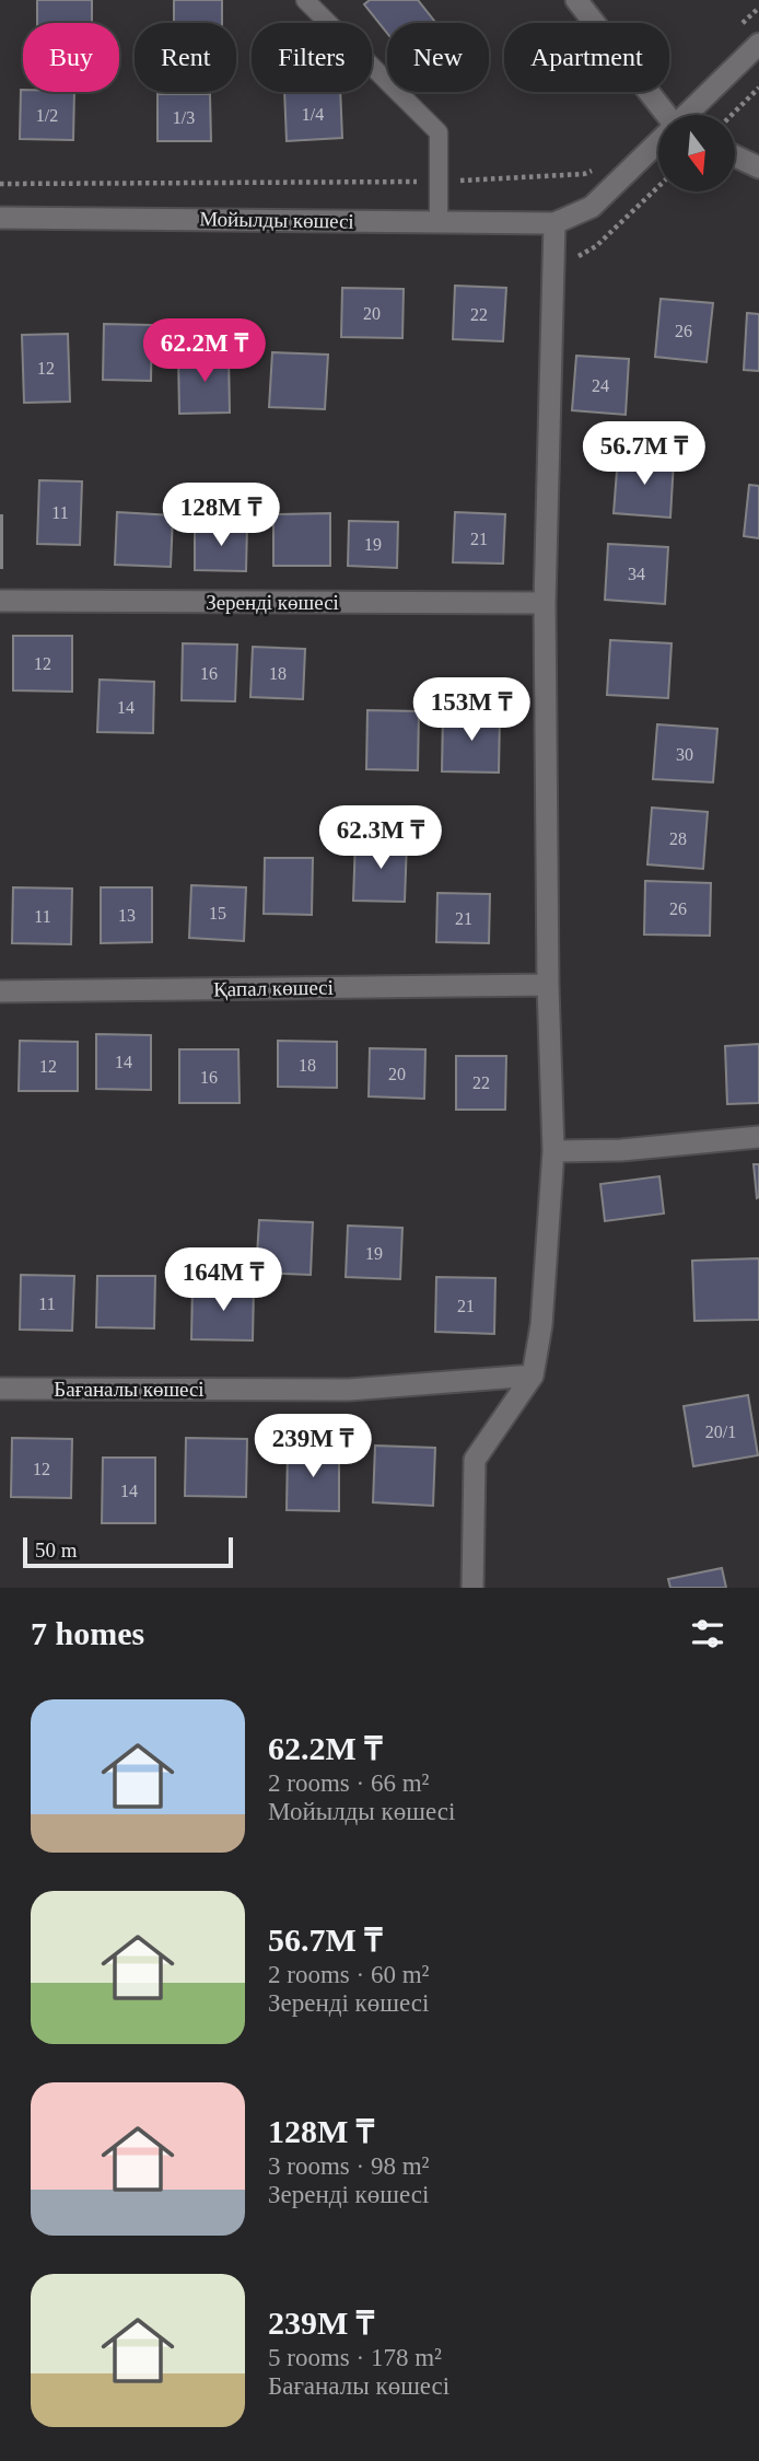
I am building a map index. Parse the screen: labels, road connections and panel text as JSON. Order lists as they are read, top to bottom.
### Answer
{
  "streets": {
    "street": [
      "Мойылды көшесі",
      "Зеренді көшесі",
      "Қапал көшесі",
      "Бағаналы көшесі"
    ]
  },
  "house_numbers": [
    "1/4",
    "1/2",
    "1/3",
    "20",
    "22",
    "26",
    "12",
    "24",
    "11",
    "21",
    "19",
    "34",
    "12",
    "16",
    "18",
    "14",
    "30",
    "28",
    "26",
    "15",
    "13",
    "11",
    "21",
    "14",
    "18",
    "12",
    "20",
    "16",
    "22",
    "19",
    "11",
    "21",
    "20/1",
    "12",
    "14"
  ],
  "scale_bar": "50 m",
  "north": "bottom",
  "page": {
    "chip": [
      "Buy",
      "Rent",
      "Filters",
      "New",
      "Apartment"
    ],
    "price": [
      "62.2M ₸",
      "56.7M ₸",
      "128M ₸",
      "153M ₸",
      "62.3M ₸",
      "164M ₸",
      "239M ₸"
    ],
    "scale": "50 m",
    "heading": "7 homes",
    "list": [
      {
        "name": "62.2M ₸",
        "note": "2 rooms · 66 m² · Мойылды көшесі"
      },
      {
        "name": "56.7M ₸",
        "note": "2 rooms · 60 m² · Зеренді көшесі"
      },
      {
        "name": "128M ₸",
        "note": "3 rooms · 98 m² · Зеренді көшесі"
      },
      {
        "name": "239M ₸",
        "note": "5 rooms · 178 m² · Бағаналы көшесі"
      }
    ]
  }
}
